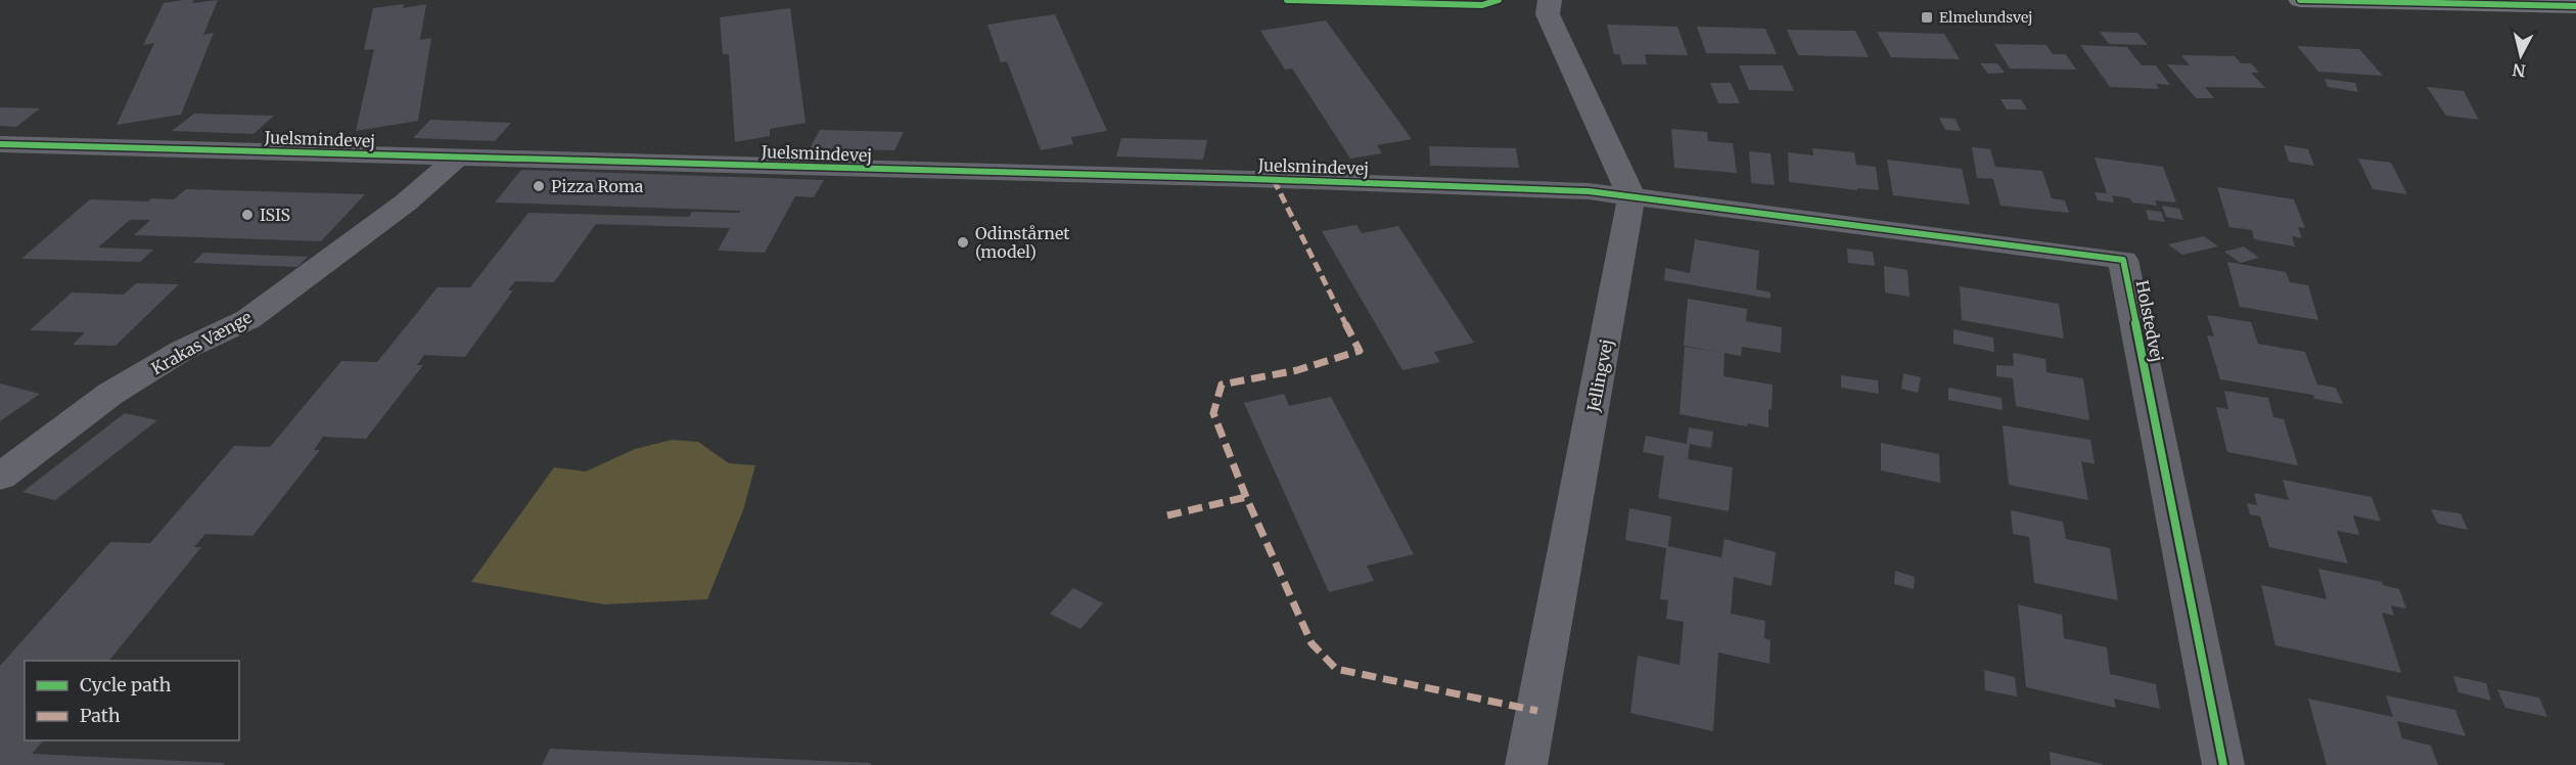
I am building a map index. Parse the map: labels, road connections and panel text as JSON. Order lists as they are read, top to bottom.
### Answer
{
  "streets": {
    "street": [
      "Juelsmindevej",
      "Holstedvej",
      "Krakas Vænge",
      "Jellingvej"
    ]
  },
  "crossings": [
    ["Juelsmindevej", "Holstedvej"],
    ["Juelsmindevej", "Krakas Vænge"],
    ["Juelsmindevej", "Jellingvej"],
    ["Holstedvej", "Jellingvej"]
  ],
  "places": {
    "transit": ["Elmelundsvej"],
    "other": ["Pizza Roma", "ISIS", "Odinstårnet (model)"]
  },
  "legend": ["Cycle path", "Path"],
  "north": "bottom"
}
